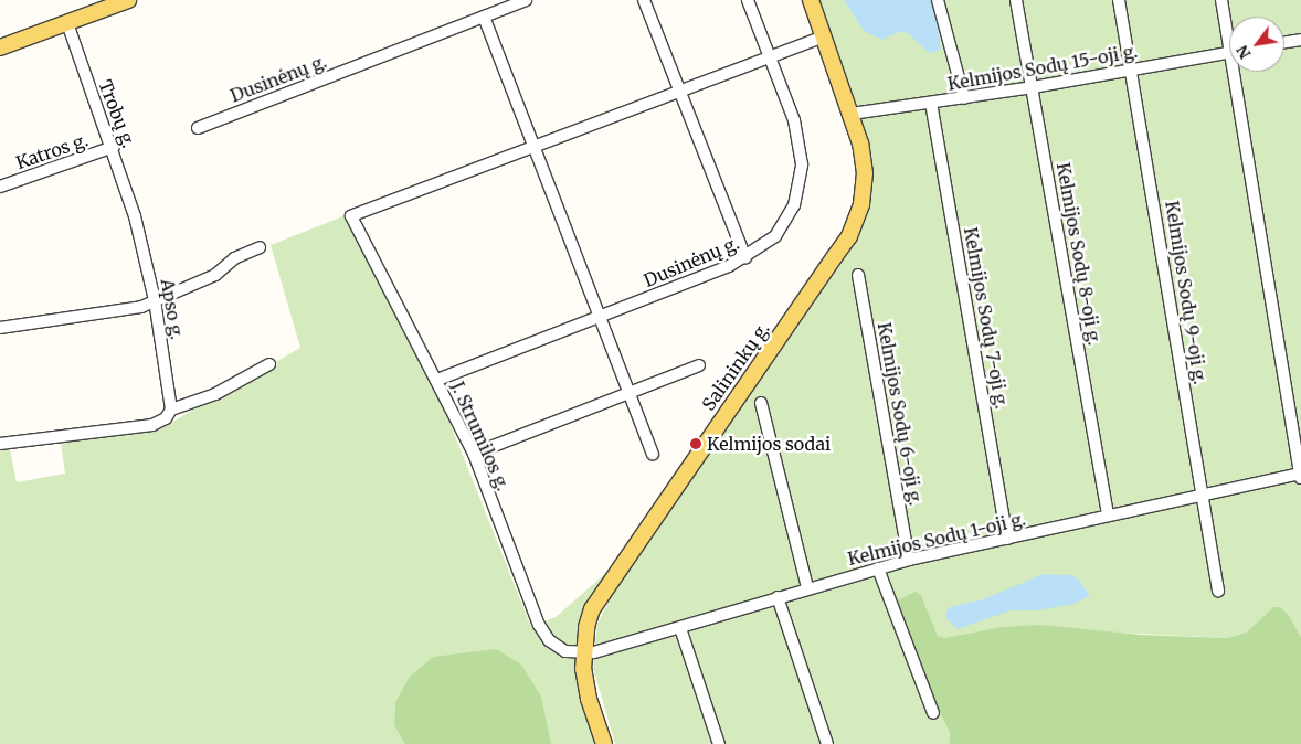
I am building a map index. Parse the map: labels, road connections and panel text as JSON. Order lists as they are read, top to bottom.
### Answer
{
  "streets": {
    "main road": ["Salininkų g."],
    "street": [
      "Kelmijos Sodų 15-oji g.",
      "Dusinėnų g.",
      "Trobų g.",
      "Katros g.",
      "Kelmijos Sodų 8-oji g.",
      "Kelmijos Sodų 9-oji g.",
      "Apso g.",
      "Kelmijos Sodų 7-oji g.",
      "Kelmijos Sodų 6-oji g.",
      "J. Strumilos g.",
      "Kelmijos Sodų 1-oji g."
    ]
  },
  "crossings": [
    ["Kelmijos Sodų 15-oji g.", "Kelmijos Sodų 8-oji g."],
    ["Kelmijos Sodų 15-oji g.", "Kelmijos Sodų 9-oji g."],
    ["Kelmijos Sodų 15-oji g.", "Kelmijos Sodų 7-oji g."],
    ["Kelmijos Sodų 15-oji g.", "Salininkų g."],
    ["Dusinėnų g.", "J. Strumilos g."],
    ["Trobų g.", "Katros g."],
    ["Trobų g.", "Apso g."],
    ["Kelmijos Sodų 8-oji g.", "Kelmijos Sodų 1-oji g."],
    ["Kelmijos Sodų 9-oji g.", "Kelmijos Sodų 1-oji g."],
    ["Kelmijos Sodų 7-oji g.", "Kelmijos Sodų 1-oji g."],
    ["Salininkų g.", "J. Strumilos g."],
    ["Salininkų g.", "Kelmijos Sodų 1-oji g."],
    ["Kelmijos Sodų 6-oji g.", "Kelmijos Sodų 1-oji g."],
    ["J. Strumilos g.", "Kelmijos Sodų 1-oji g."]
  ],
  "places": ["Kelmijos sodai"],
  "north": "bottom left"
}
